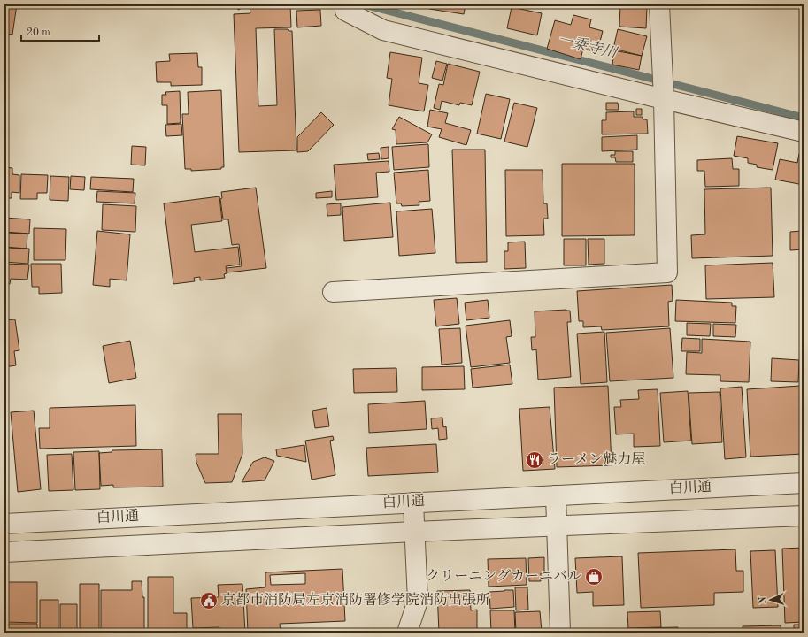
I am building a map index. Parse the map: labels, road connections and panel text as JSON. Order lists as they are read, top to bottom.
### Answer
{
  "streets": {
    "street": ["白川通"]
  },
  "water": ["一乗寺川"],
  "places": {
    "restaurant": ["ラーメン魅力屋"],
    "shop": ["クリーニングカーニバル"],
    "public building": ["京都市消防局左京消防署修学院消防出張所"]
  },
  "scale_bar": "20 m",
  "north": "left"
}
